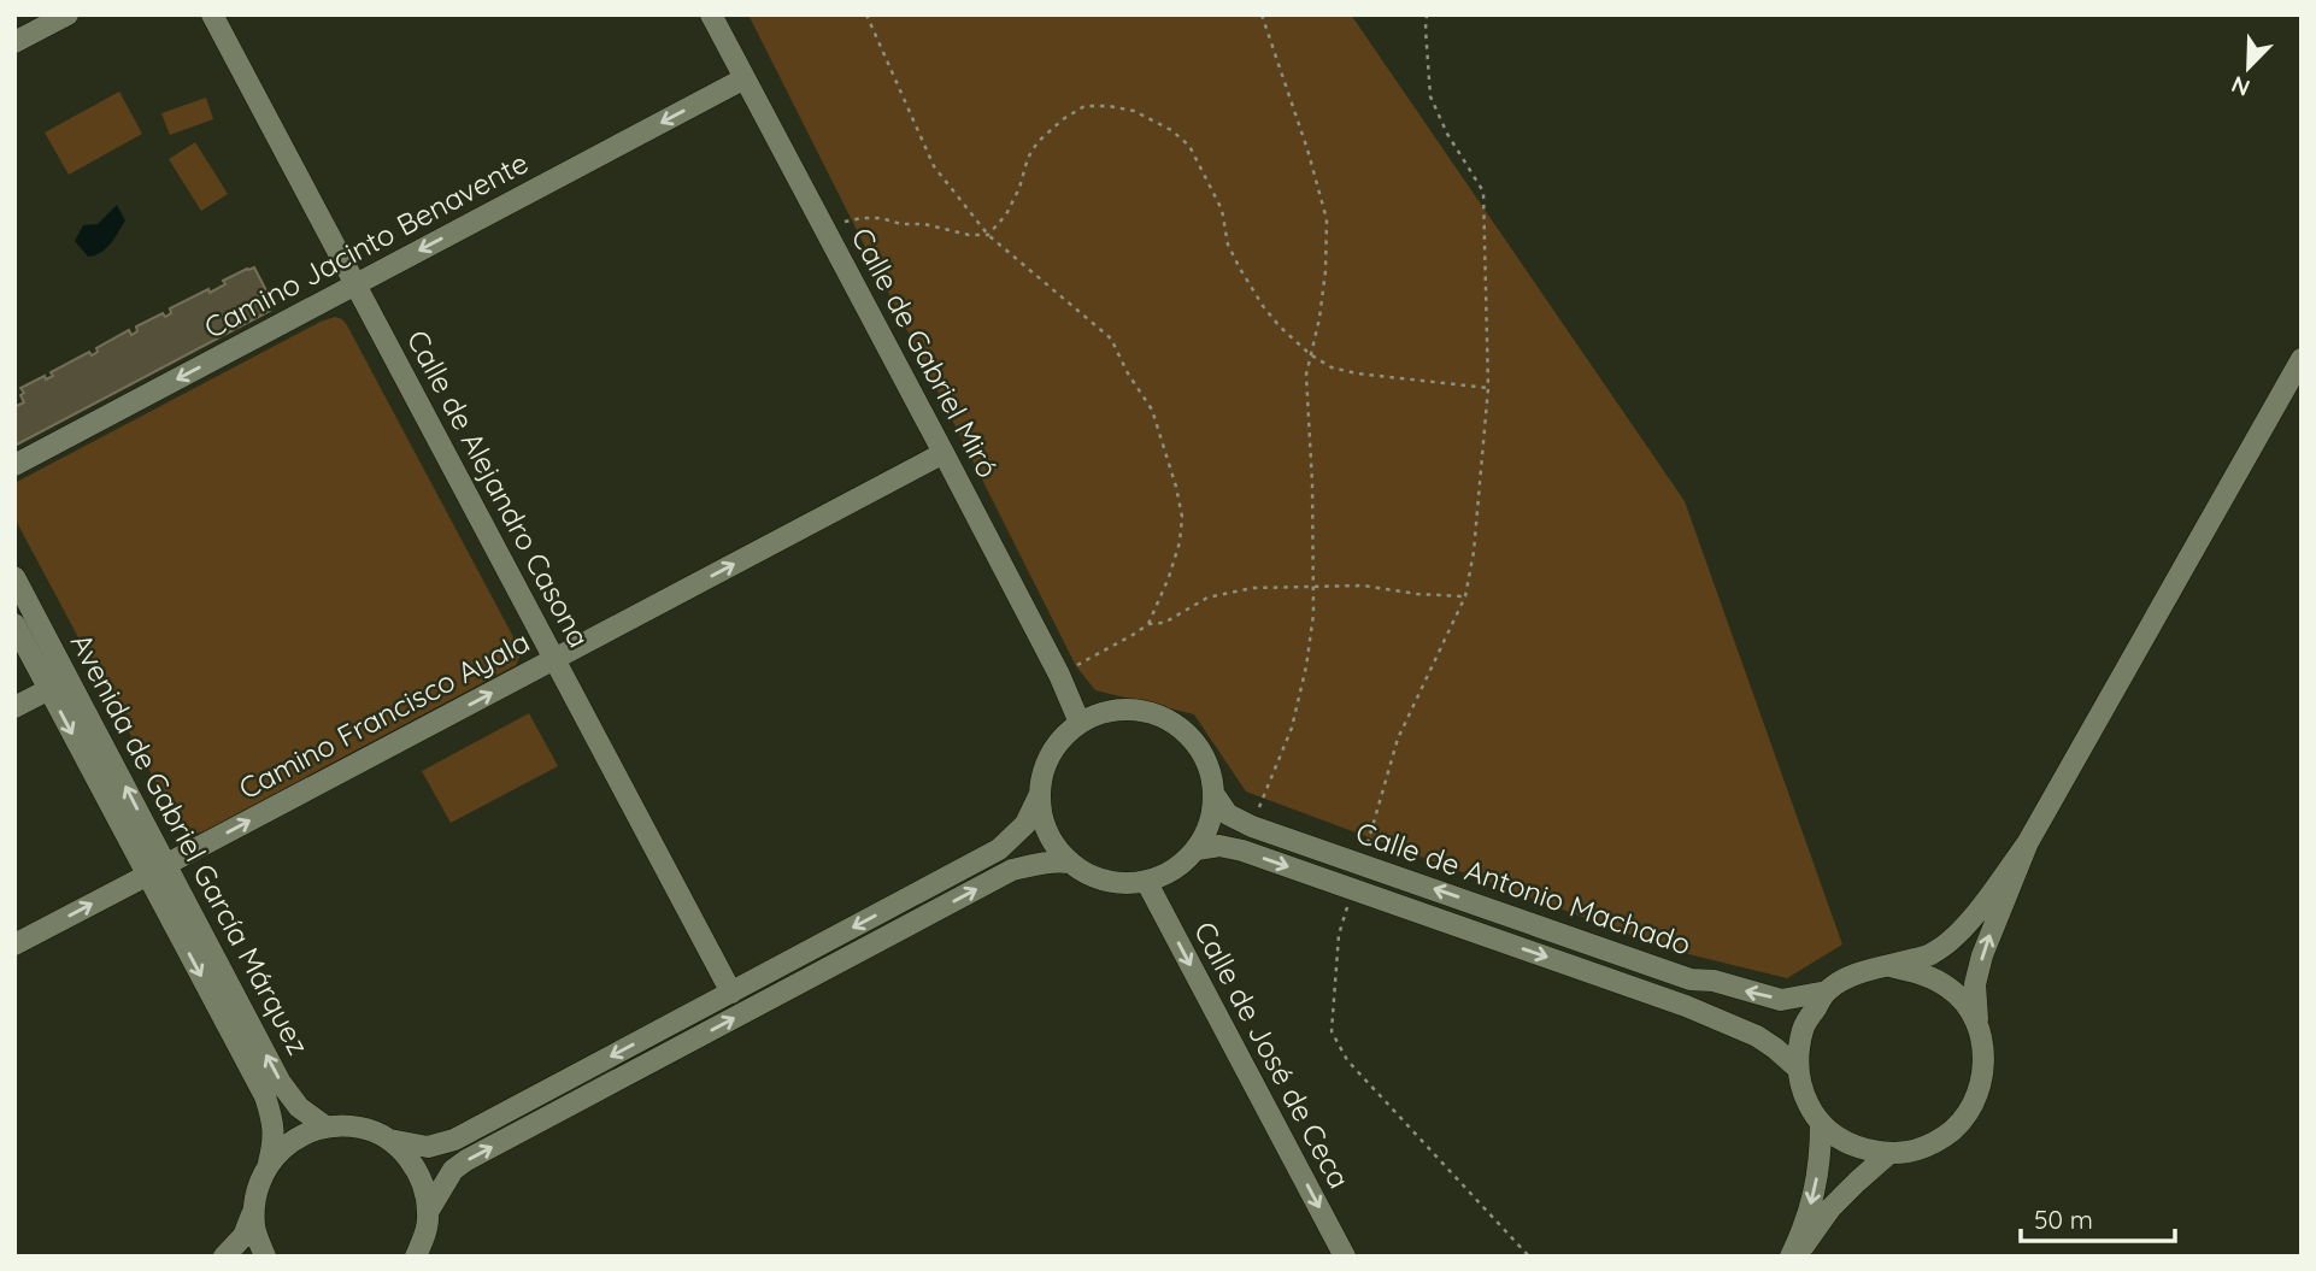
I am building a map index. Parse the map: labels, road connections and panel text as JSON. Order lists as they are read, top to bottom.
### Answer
{
  "streets": {
    "street": [
      "Camino Jacinto Benavente",
      "Calle de Gabriel Miró",
      "Calle de Alejandro Casona",
      "Camino Francisco Ayala",
      "Avenida de Gabriel García Márquez",
      "Calle de Antonio Machado",
      "Calle de José de Ceca"
    ]
  },
  "crossings": [
    ["Camino Jacinto Benavente", "Calle de Gabriel Miró"],
    ["Camino Jacinto Benavente", "Calle de Alejandro Casona"],
    ["Calle de Gabriel Miró", "Camino Francisco Ayala"],
    ["Calle de Gabriel Miró", "Calle de Antonio Machado"],
    ["Calle de Gabriel Miró", "Calle de José de Ceca"],
    ["Calle de Alejandro Casona", "Camino Francisco Ayala"],
    ["Camino Francisco Ayala", "Avenida de Gabriel García Márquez"],
    ["Calle de Antonio Machado", "Calle de José de Ceca"]
  ],
  "one_way": ["Camino Jacinto Benavente", "Camino Francisco Ayala", "Calle de José de Ceca"],
  "scale_bar": "50 m",
  "north": "bottom left"
}
